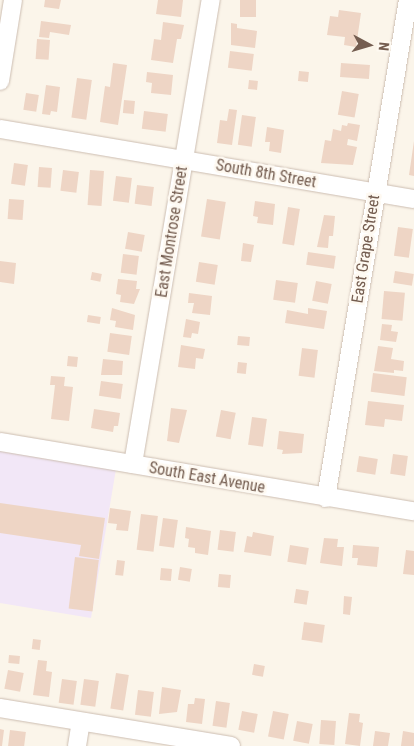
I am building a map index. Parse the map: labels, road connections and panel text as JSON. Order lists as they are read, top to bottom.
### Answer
{
  "streets": {
    "street": [
      "South 8th Street",
      "East Montrose Street",
      "East Grape Street",
      "South East Avenue"
    ]
  },
  "crossings": [
    ["South 8th Street", "East Montrose Street"],
    ["South 8th Street", "East Grape Street"],
    ["East Montrose Street", "South East Avenue"],
    ["East Grape Street", "South East Avenue"]
  ],
  "north": "right"
}
